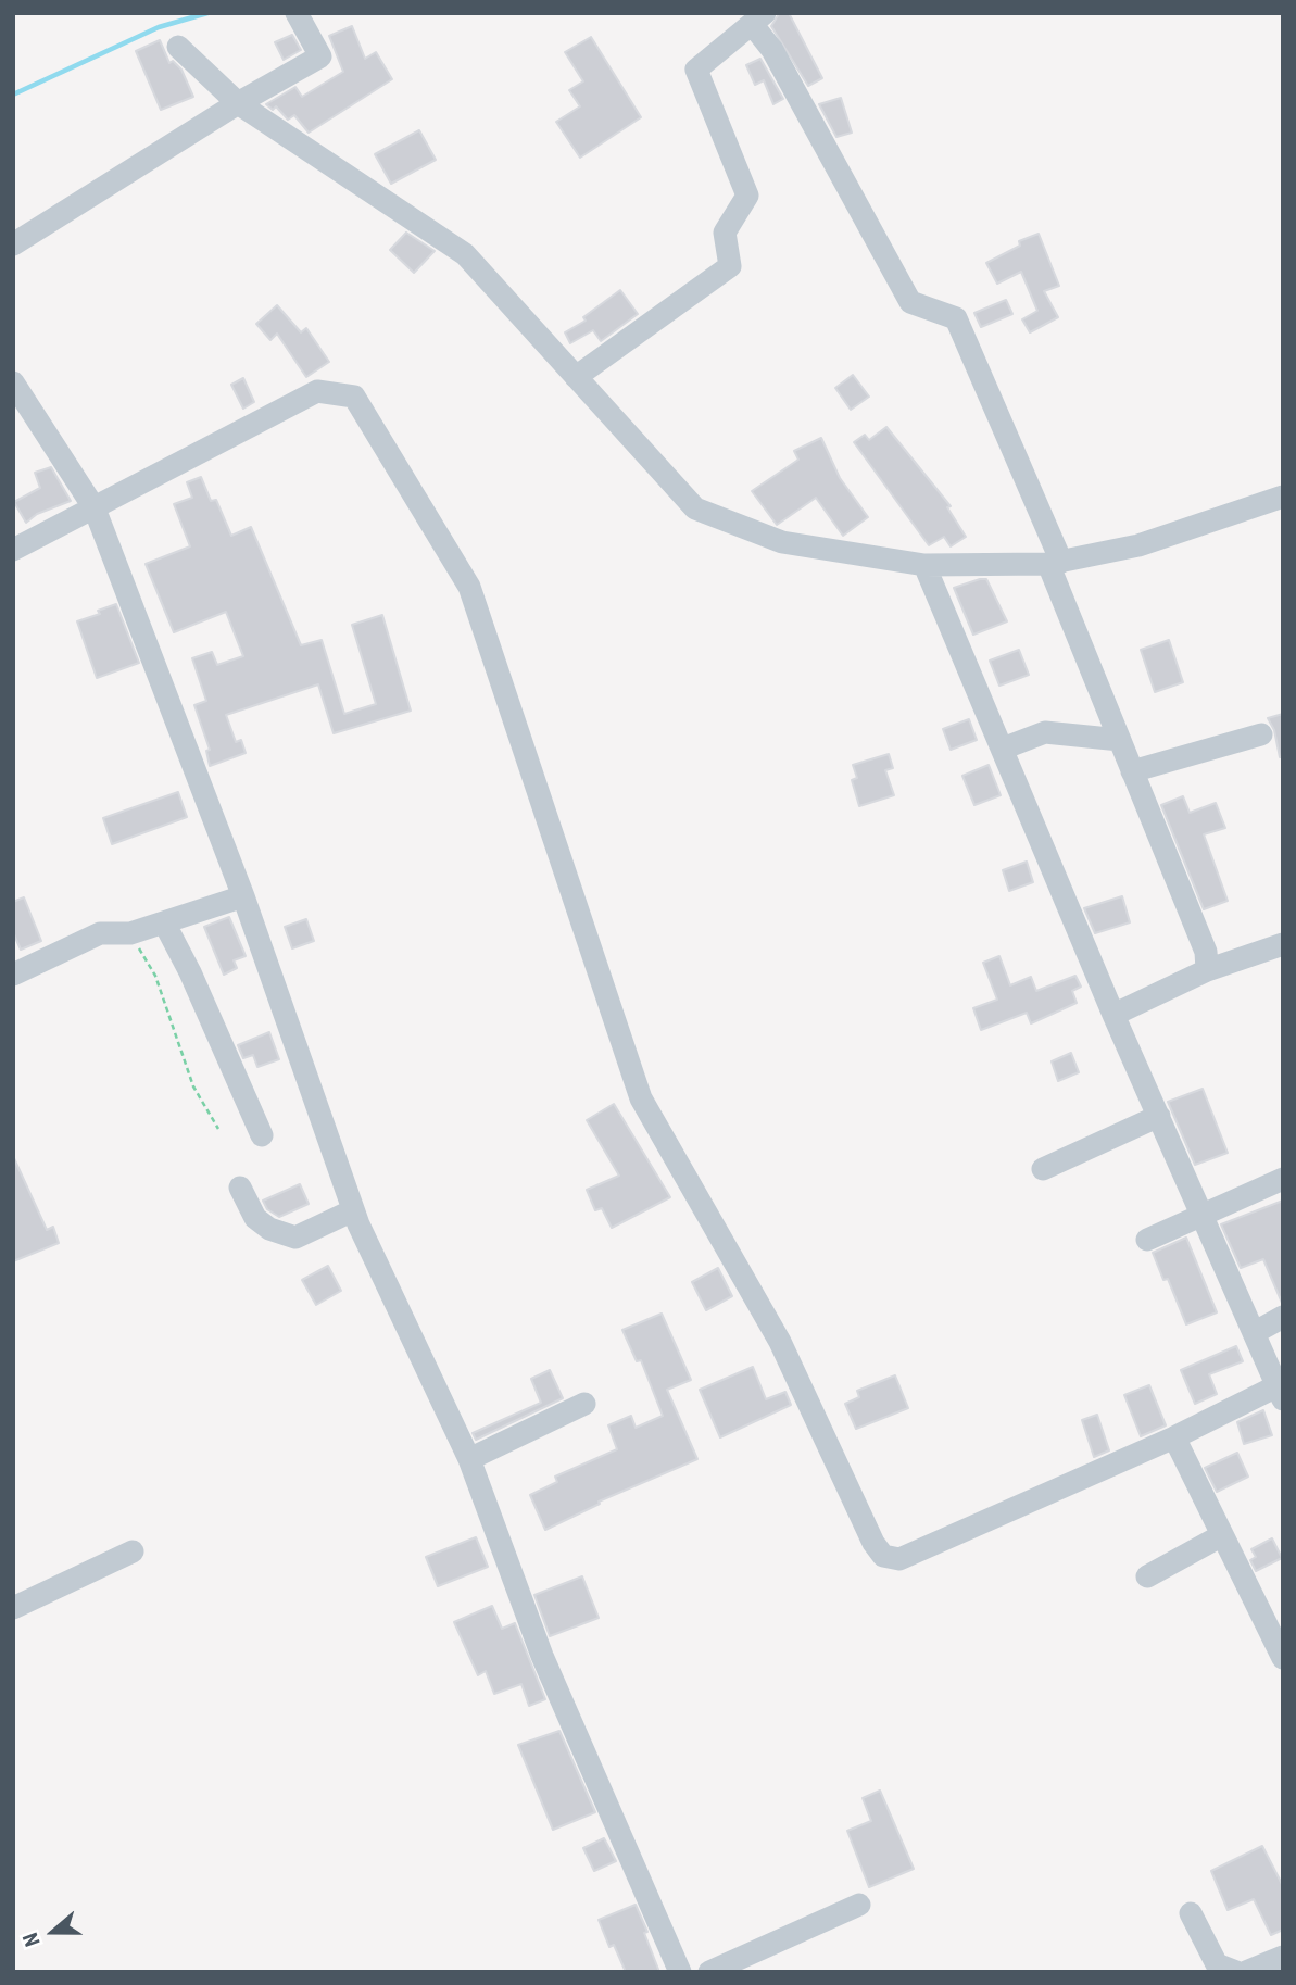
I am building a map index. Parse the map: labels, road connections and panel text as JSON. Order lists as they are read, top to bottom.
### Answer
{
  "north": "left"
}
